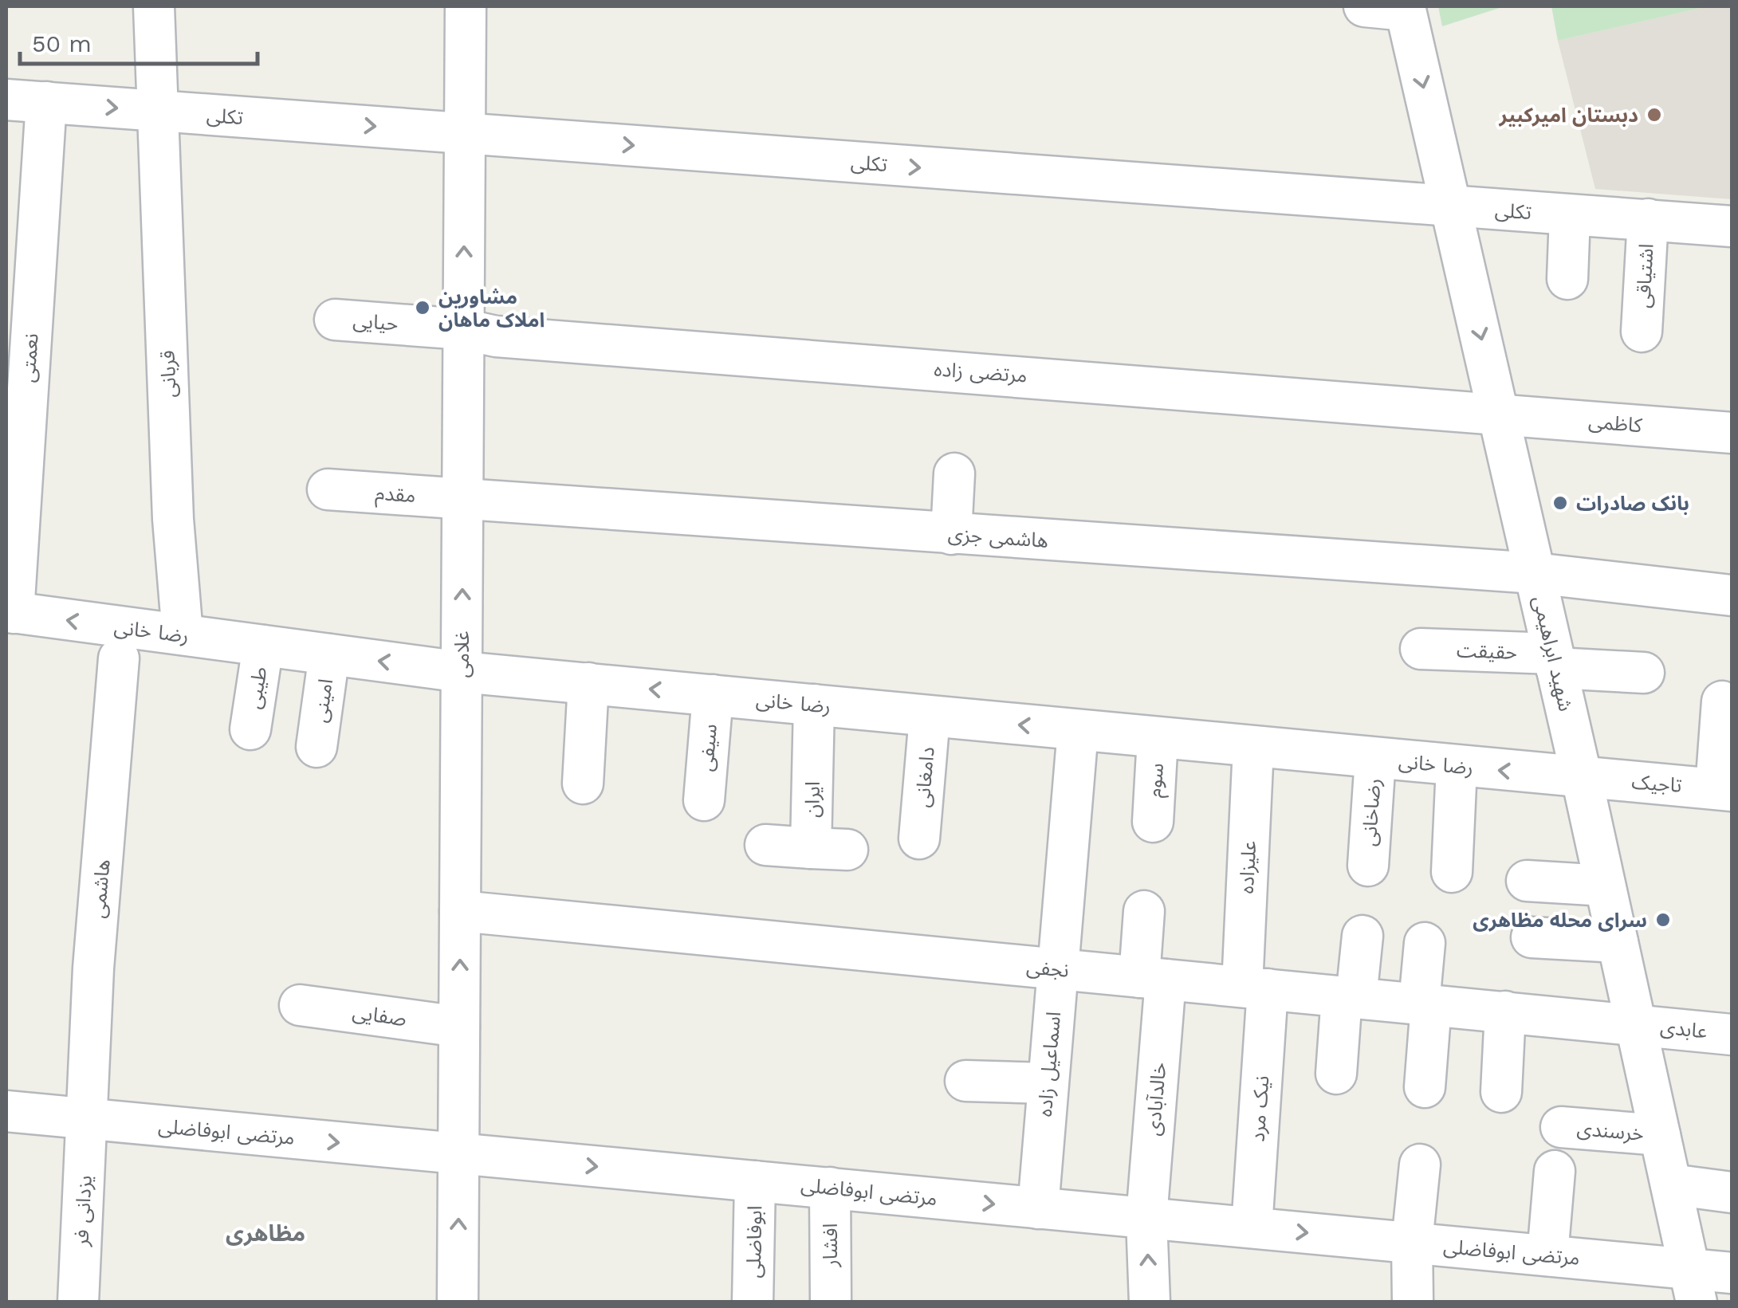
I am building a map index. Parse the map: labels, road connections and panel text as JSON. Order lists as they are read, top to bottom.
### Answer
{
  "streets": {
    "street": [
      "تکلی",
      "اشتیاقی",
      "حیایی",
      "نعمتی",
      "مرتضی زاده",
      "قربانی",
      "کاظمی",
      "مقدم",
      "هاشمی جزی",
      "رضا خانی",
      "حقیقت",
      "شهید ابراهیمی",
      "غلامی",
      "طیبی",
      "امینی",
      "سیفی",
      "دامغانی",
      "سوم",
      "تاجیک",
      "ایران",
      "رضاخانی",
      "علیزاده",
      "هاشمی",
      "نجفی",
      "صفایی",
      "عابدی",
      "اسماعیل زاده",
      "خالدآبادی",
      "نیک مرد",
      "خرسندی",
      "مرتضی ابوفاضلی",
      "یزدانی فر",
      "ابوفاضلی",
      "افشار"
    ]
  },
  "crossings": [
    ["تکلی", "اشتیاقی"],
    ["تکلی", "نعمتی"],
    ["تکلی", "قربانی"],
    ["تکلی", "شهید ابراهیمی"],
    ["تکلی", "غلامی"],
    ["حیایی", "مرتضی زاده"],
    ["حیایی", "غلامی"],
    ["نعمتی", "رضا خانی"],
    ["مرتضی زاده", "کاظمی"],
    ["مرتضی زاده", "شهید ابراهیمی"],
    ["مرتضی زاده", "غلامی"],
    ["قربانی", "رضا خانی"],
    ["کاظمی", "شهید ابراهیمی"],
    ["مقدم", "هاشمی جزی"],
    ["مقدم", "غلامی"],
    ["هاشمی جزی", "شهید ابراهیمی"],
    ["هاشمی جزی", "غلامی"],
    ["رضا خانی", "شهید ابراهیمی"],
    ["رضا خانی", "غلامی"],
    ["رضا خانی", "طیبی"],
    ["رضا خانی", "امینی"],
    ["رضا خانی", "سیفی"],
    ["رضا خانی", "دامغانی"],
    ["رضا خانی", "سوم"],
    ["رضا خانی", "تاجیک"],
    ["رضا خانی", "ایران"],
    ["رضا خانی", "رضاخانی"],
    ["رضا خانی", "علیزاده"],
    ["رضا خانی", "اسماعیل زاده"],
    ["حقیقت", "شهید ابراهیمی"],
    ["شهید ابراهیمی", "تاجیک"],
    ["شهید ابراهیمی", "نجفی"],
    ["شهید ابراهیمی", "عابدی"],
    ["شهید ابراهیمی", "خرسندی"],
    ["شهید ابراهیمی", "مرتضی ابوفاضلی"],
    ["غلامی", "نجفی"],
    ["غلامی", "صفایی"],
    ["غلامی", "مرتضی ابوفاضلی"],
    ["علیزاده", "نجفی"],
    ["علیزاده", "نیک مرد"],
    ["هاشمی", "مرتضی ابوفاضلی"],
    ["هاشمی", "یزدانی فر"],
    ["نجفی", "عابدی"],
    ["نجفی", "اسماعیل زاده"],
    ["نجفی", "خالدآبادی"],
    ["نجفی", "نیک مرد"],
    ["اسماعیل زاده", "مرتضی ابوفاضلی"],
    ["خالدآبادی", "مرتضی ابوفاضلی"],
    ["نیک مرد", "مرتضی ابوفاضلی"],
    ["مرتضی ابوفاضلی", "یزدانی فر"],
    ["مرتضی ابوفاضلی", "ابوفاضلی"],
    ["مرتضی ابوفاضلی", "افشار"]
  ],
  "one_way": [
    "تکلی",
    "رضا خانی",
    "غلامی",
    "مرتضی ابوفاضلی"
  ],
  "districts": ["مظاهری"],
  "places": [
    "دبستان امیرکبیر",
    "مشاورین املاک ماهان",
    "بانک صادرات",
    "سرای محله مظاهری"
  ],
  "scale_bar": "50 m"
}
